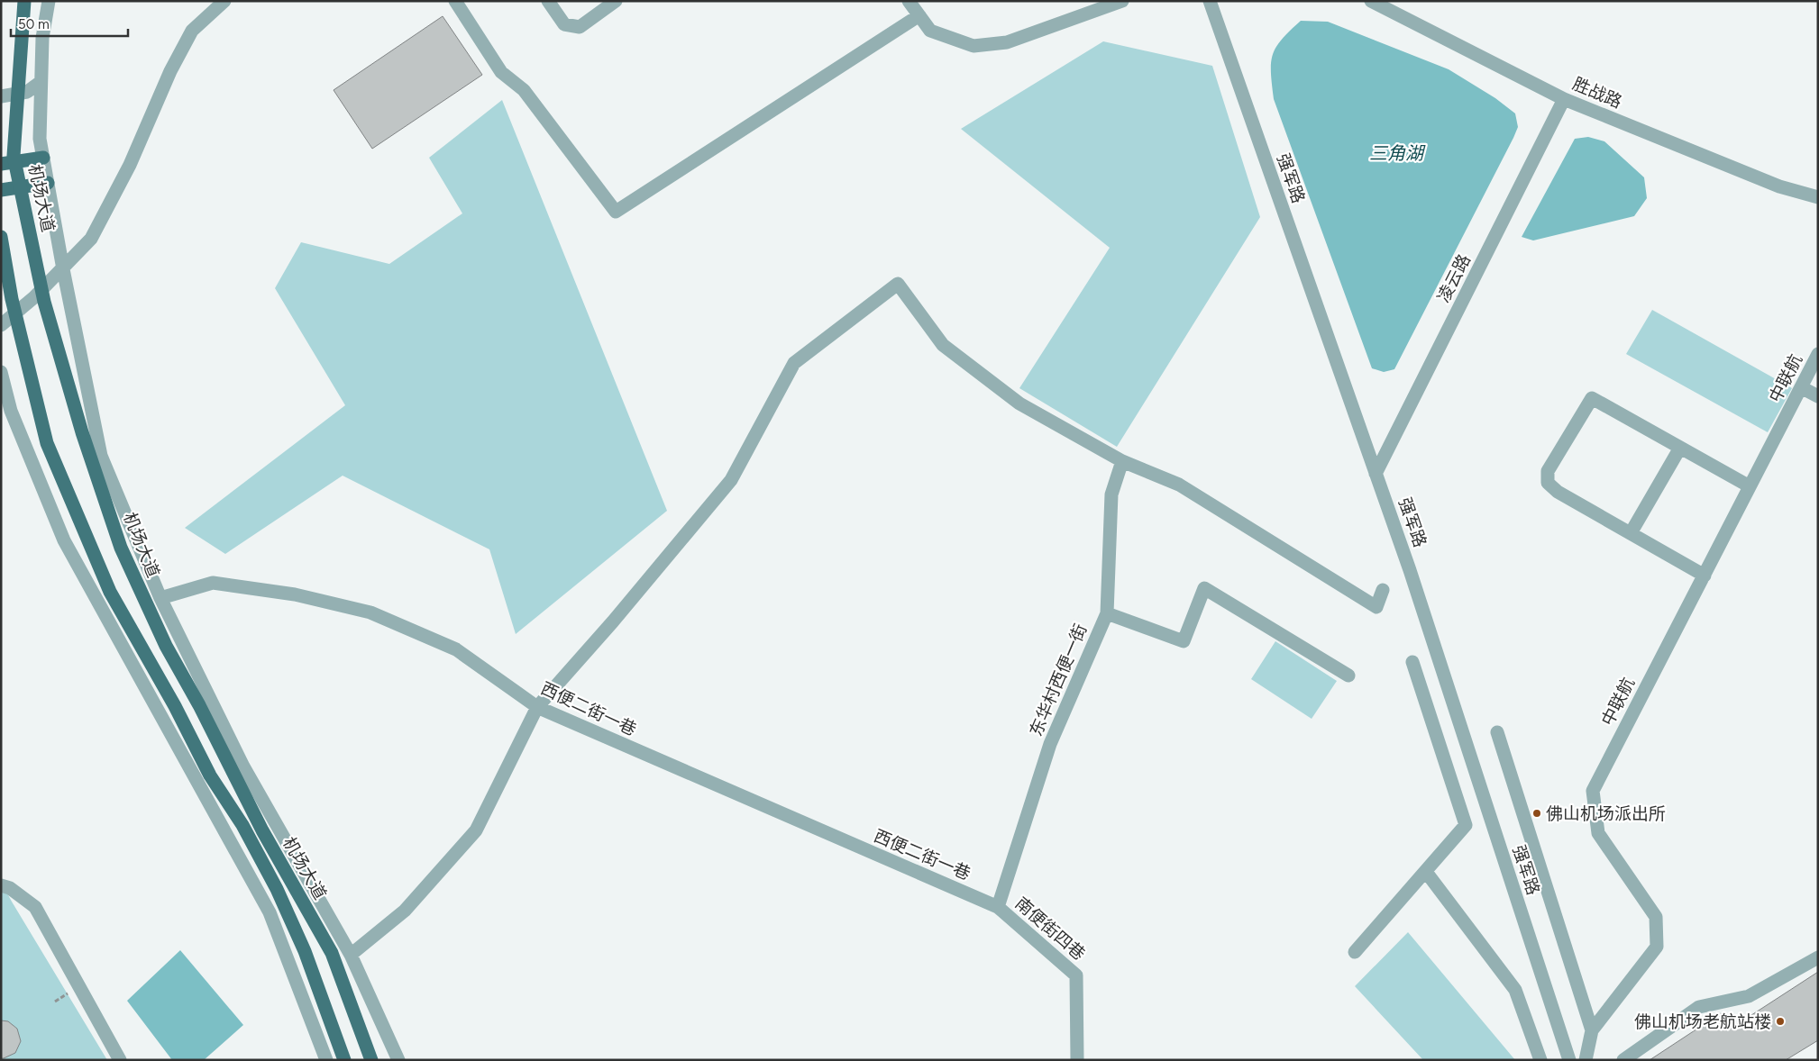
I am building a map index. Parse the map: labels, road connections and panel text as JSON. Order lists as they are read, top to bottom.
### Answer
{
  "streets": {
    "main road": ["机场大道"],
    "street": [
      "胜战路",
      "强军路",
      "凌云路",
      "中联航",
      "东华村西便一街",
      "西便二街一巷",
      "南便街四巷"
    ]
  },
  "crossings": [
    ["胜战路", "凌云路"],
    ["强军路", "凌云路"],
    ["东华村西便一街", "西便二街一巷"],
    ["东华村西便一街", "南便街四巷"],
    ["西便二街一巷", "南便街四巷"]
  ],
  "water": ["三角湖"],
  "places": ["佛山机场派出所", "佛山机场老航站楼"],
  "scale_bar": "50 m"
}
